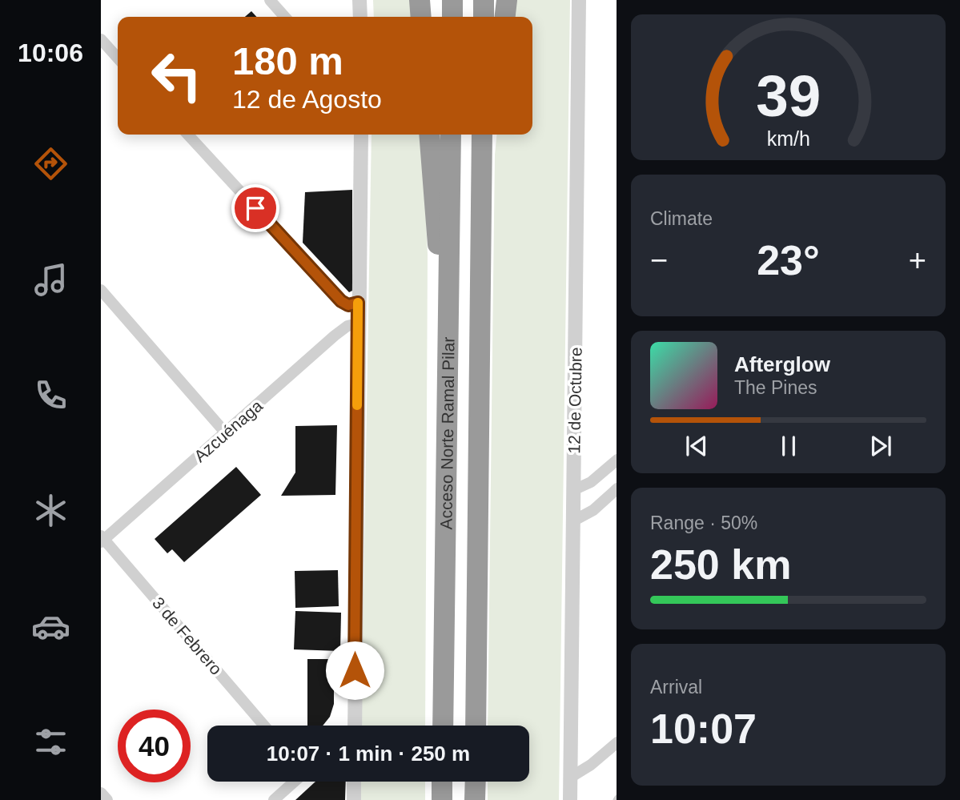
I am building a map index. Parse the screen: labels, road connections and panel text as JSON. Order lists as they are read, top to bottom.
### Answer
{
  "streets": {
    "highway": ["Acceso Norte Ramal Pilar"],
    "street": ["12 de Octubre", "Azcuénaga", "3 de Febrero"]
  },
  "crossings": [
    ["Azcuénaga", "3 de Febrero"]
  ],
  "page": {
    "tabs": "10:06",
    "turn": ["180 m", "12 de Agosto"],
    "tile": [
      "Climate",
      ["Range · 50%", "250 km"],
      ["Arrival", "10:07"]
    ],
    "heat": ["−", "23°", "+"],
    "song": ["Afterglow", "The Pines"],
    "limit": "40",
    "trip": "10:07 · 1 min · 250 m",
    "gauge": ["39", "km/h"]
  }
}
